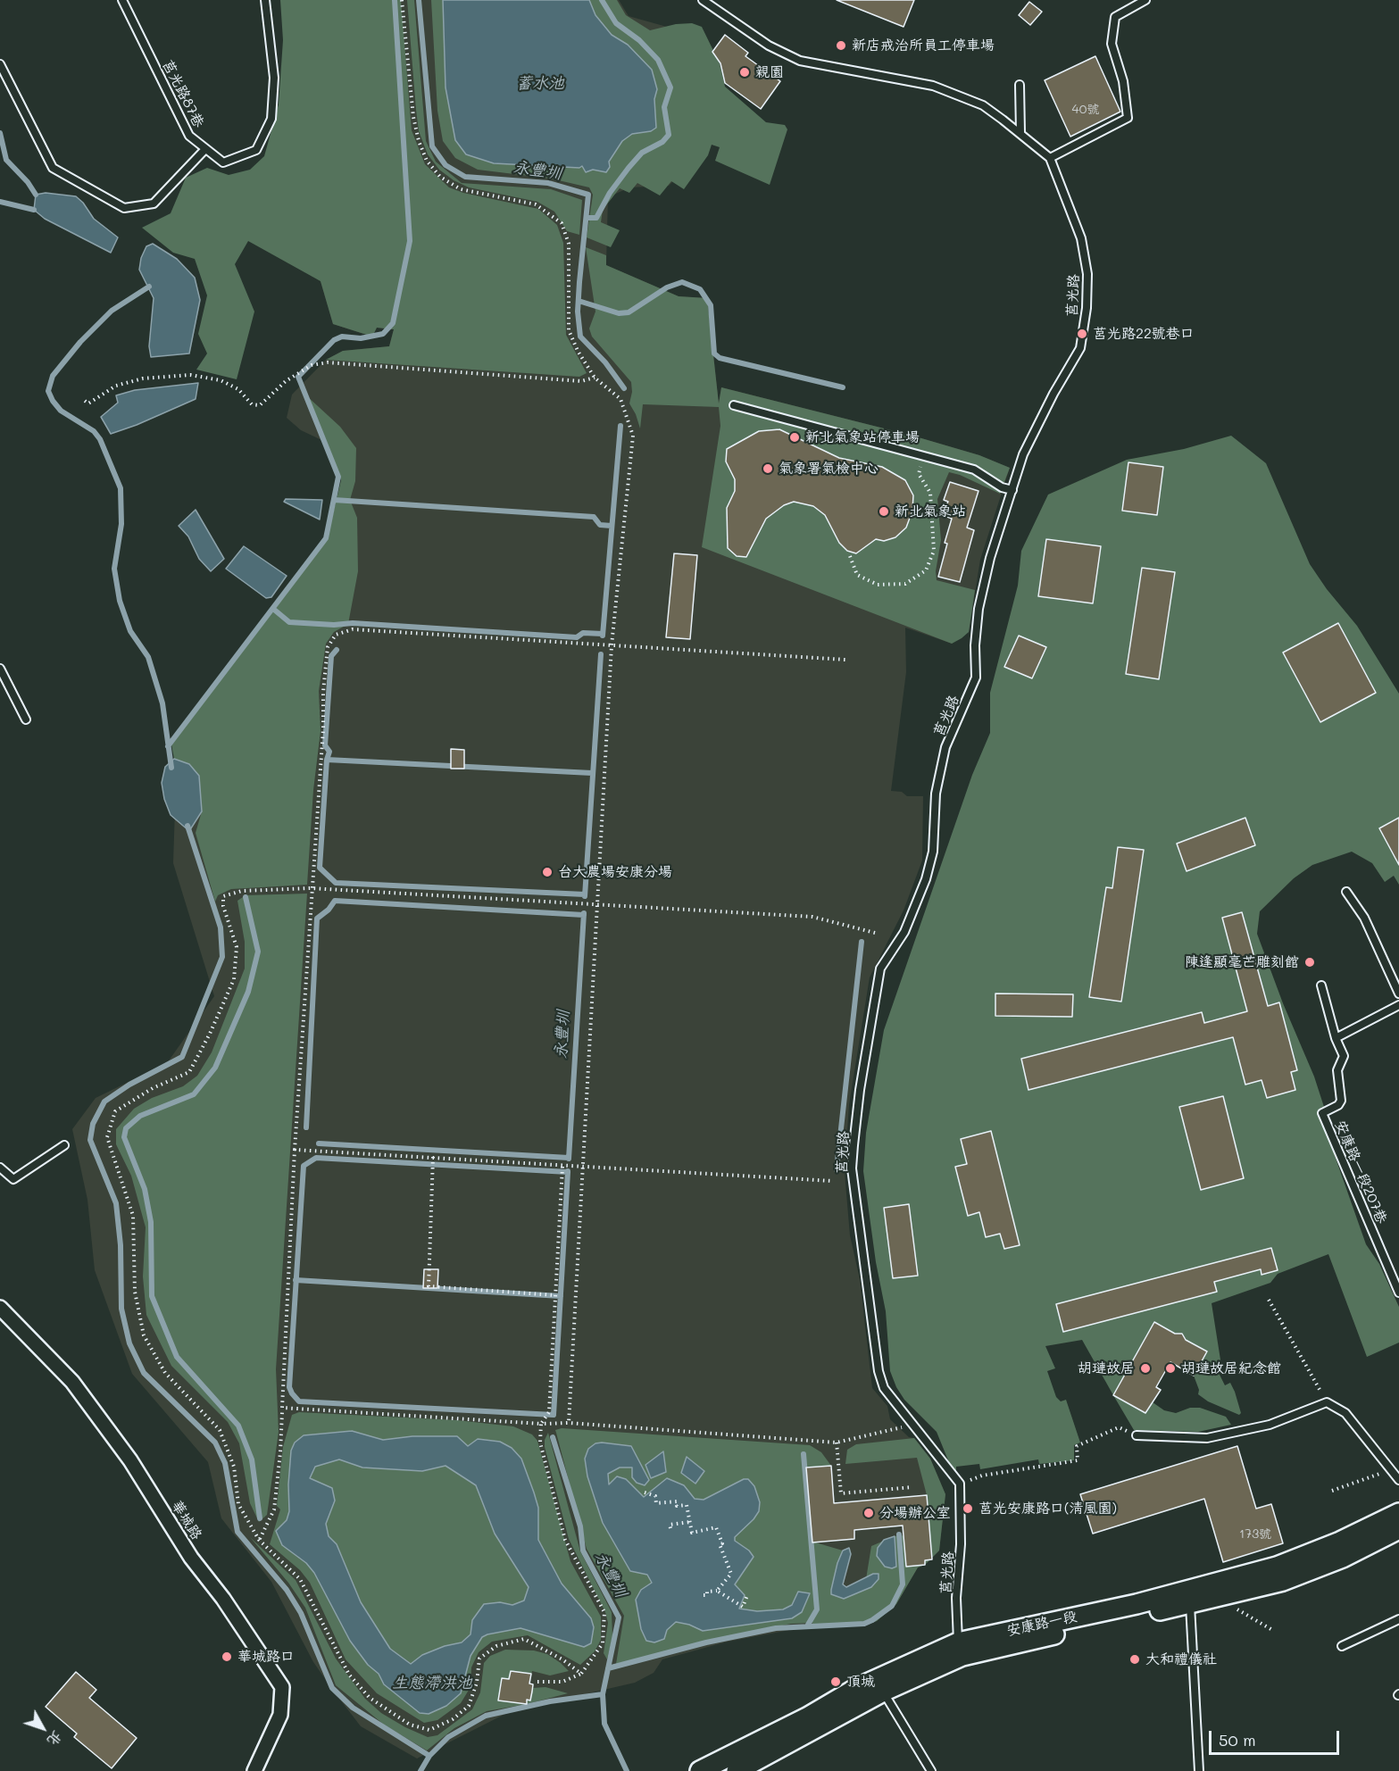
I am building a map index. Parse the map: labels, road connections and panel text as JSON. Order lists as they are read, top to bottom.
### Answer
{
  "streets": {
    "main road": ["安康路一段"],
    "street": ["華城路"],
    "lane": ["莒光路87巷", "莒光路", "安康路一段207巷"]
  },
  "crossings": [
    ["莒光路", "安康路一段"]
  ],
  "water": ["蓄水池", "永豐圳", "生態滯洪池"],
  "places": [
    "新店戒治所員工停車場",
    "親園",
    "莒光路22號巷口",
    "新北氣象站停車場",
    "氣象署氣檢中心",
    "新北氣象站",
    "台大農場安康分場",
    "陳逢顯毫芒雕刻館",
    "胡璉故居",
    "胡璉故居紀念館",
    "莒光安康路口(清風園)",
    "分場辦公室",
    "華城路口",
    "大和禮儀社",
    "頂城"
  ],
  "house_numbers": ["40號", "173號"],
  "scale_bar": "50 m",
  "north": "bottom right"
}
